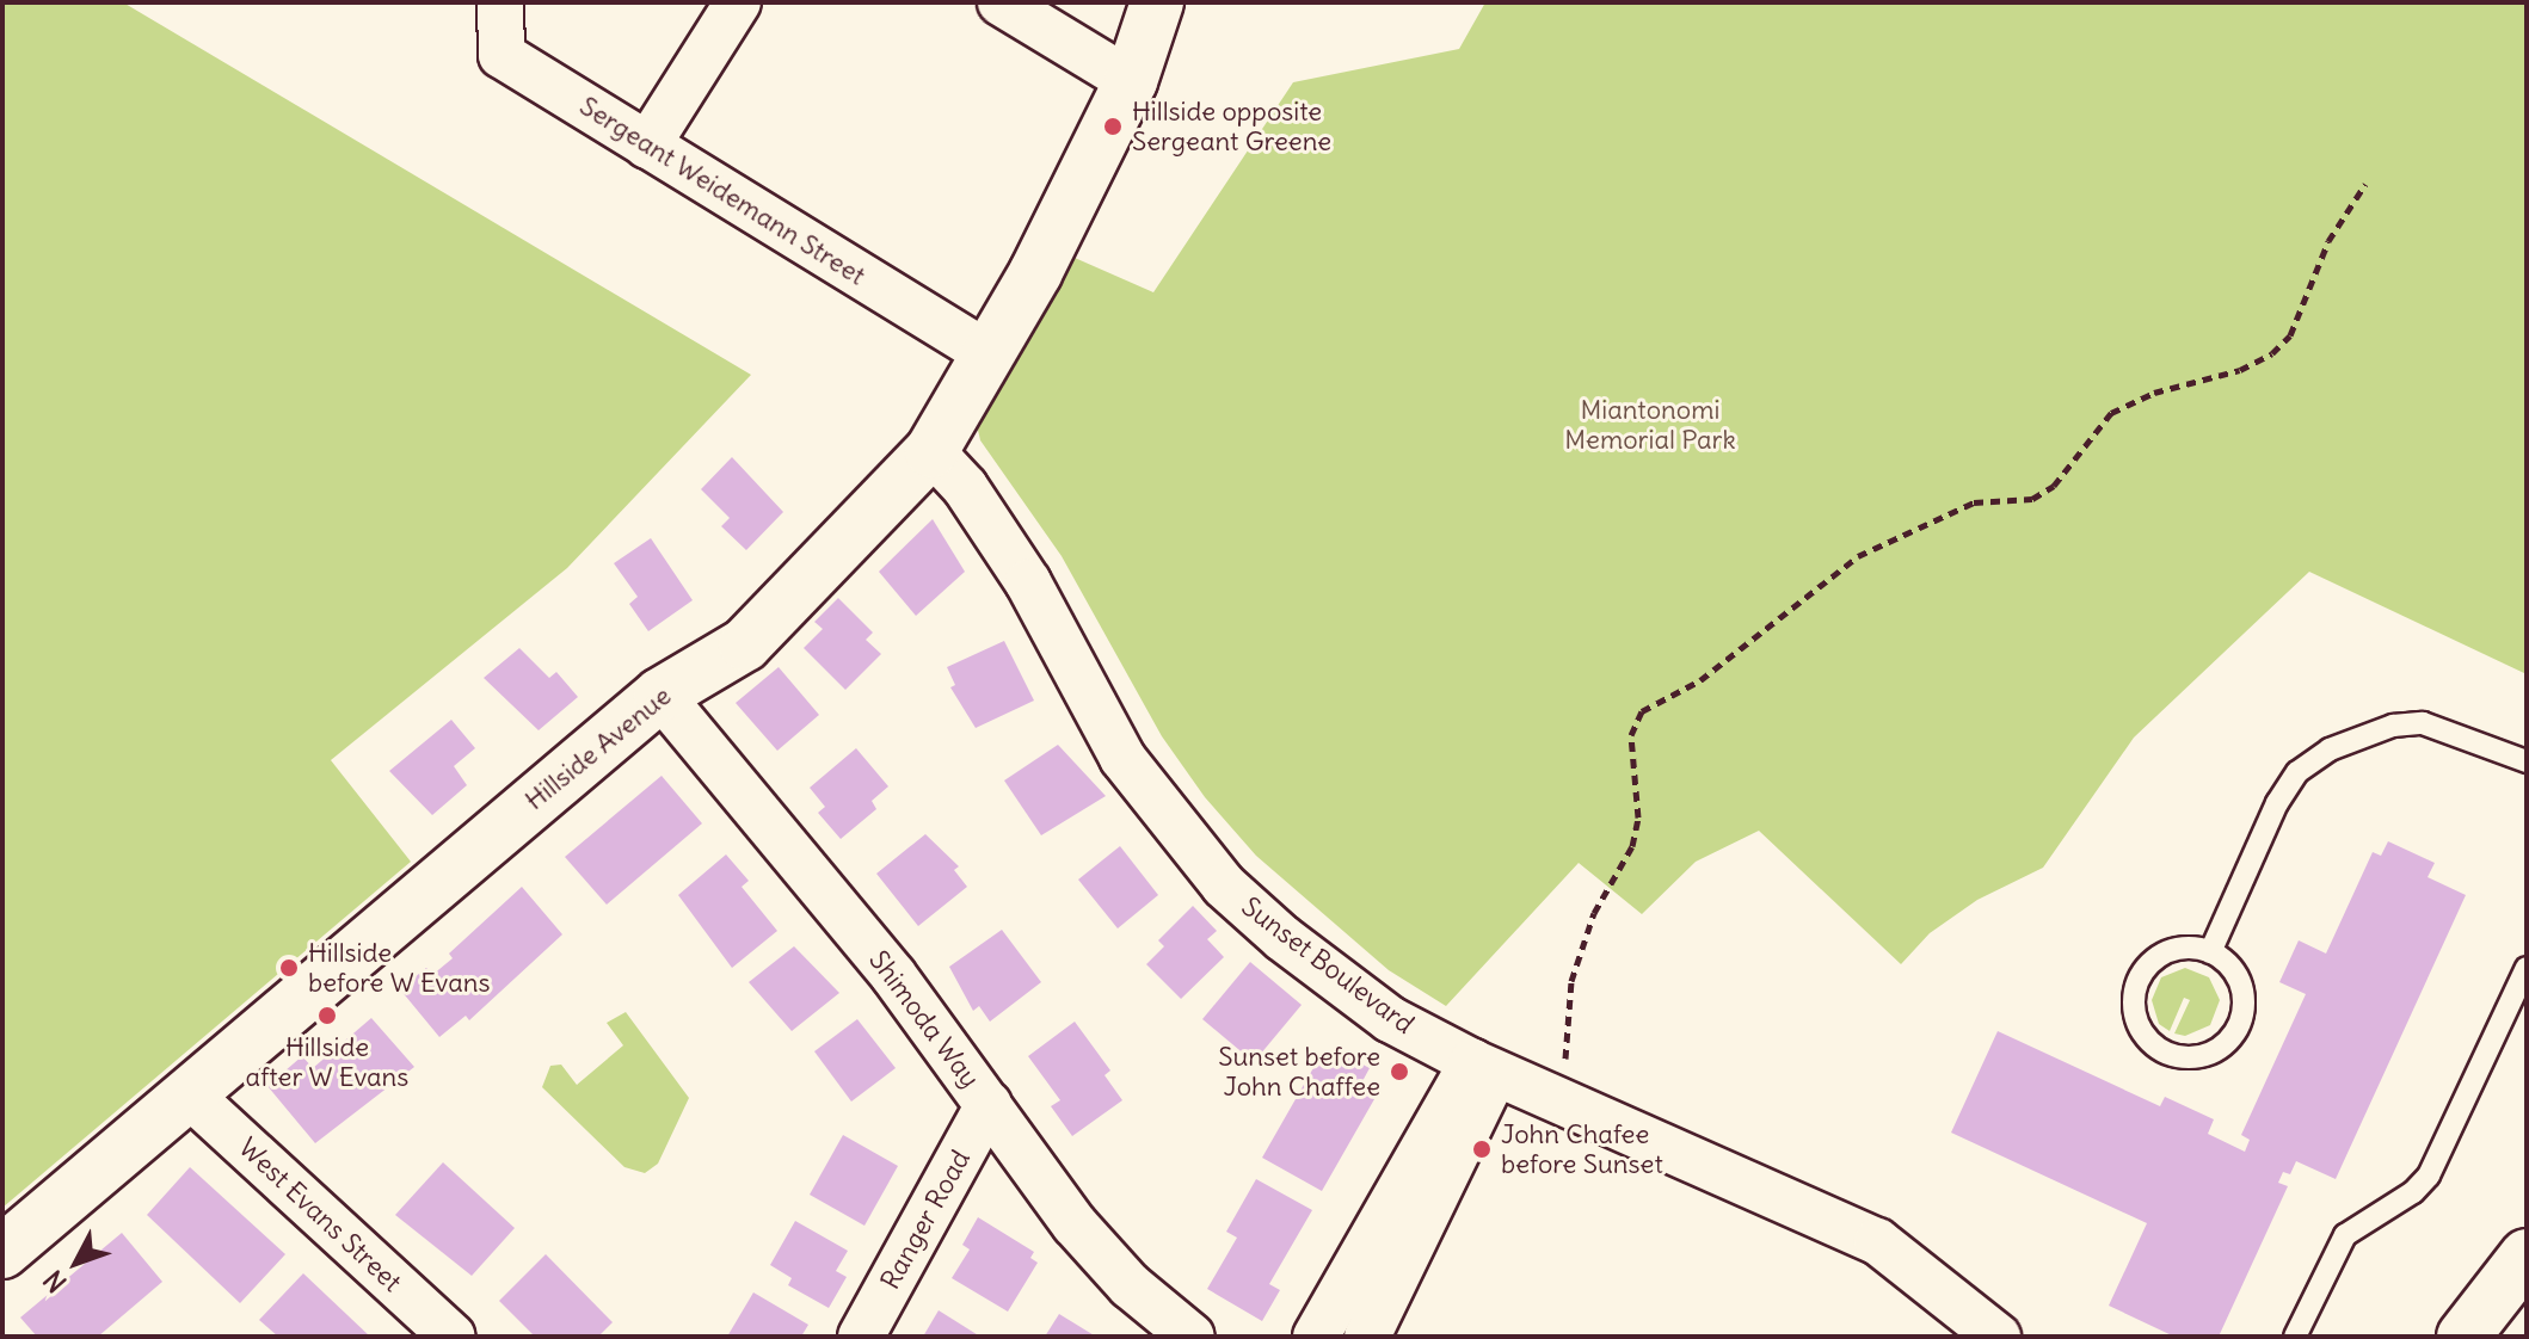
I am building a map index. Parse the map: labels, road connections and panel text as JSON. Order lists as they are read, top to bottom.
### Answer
{
  "streets": {
    "street": [
      "Sergeant Weidemann Street",
      "Hillside Avenue",
      "Sunset Boulevard",
      "Shimoda Way",
      "West Evans Street",
      "Ranger Road"
    ]
  },
  "crossings": [
    ["Sergeant Weidemann Street", "Hillside Avenue"],
    ["Hillside Avenue", "Sunset Boulevard"],
    ["Hillside Avenue", "Shimoda Way"],
    ["Hillside Avenue", "West Evans Street"],
    ["Shimoda Way", "Ranger Road"]
  ],
  "parks": ["Miantonomi Memorial Park"],
  "places": [
    "Hillside opposite Sergeant Greene",
    "Hillside before W Evans",
    "Hillside after W Evans",
    "Sunset before John Chaffee",
    "John Chafee before Sunset"
  ],
  "north": "bottom left"
}
